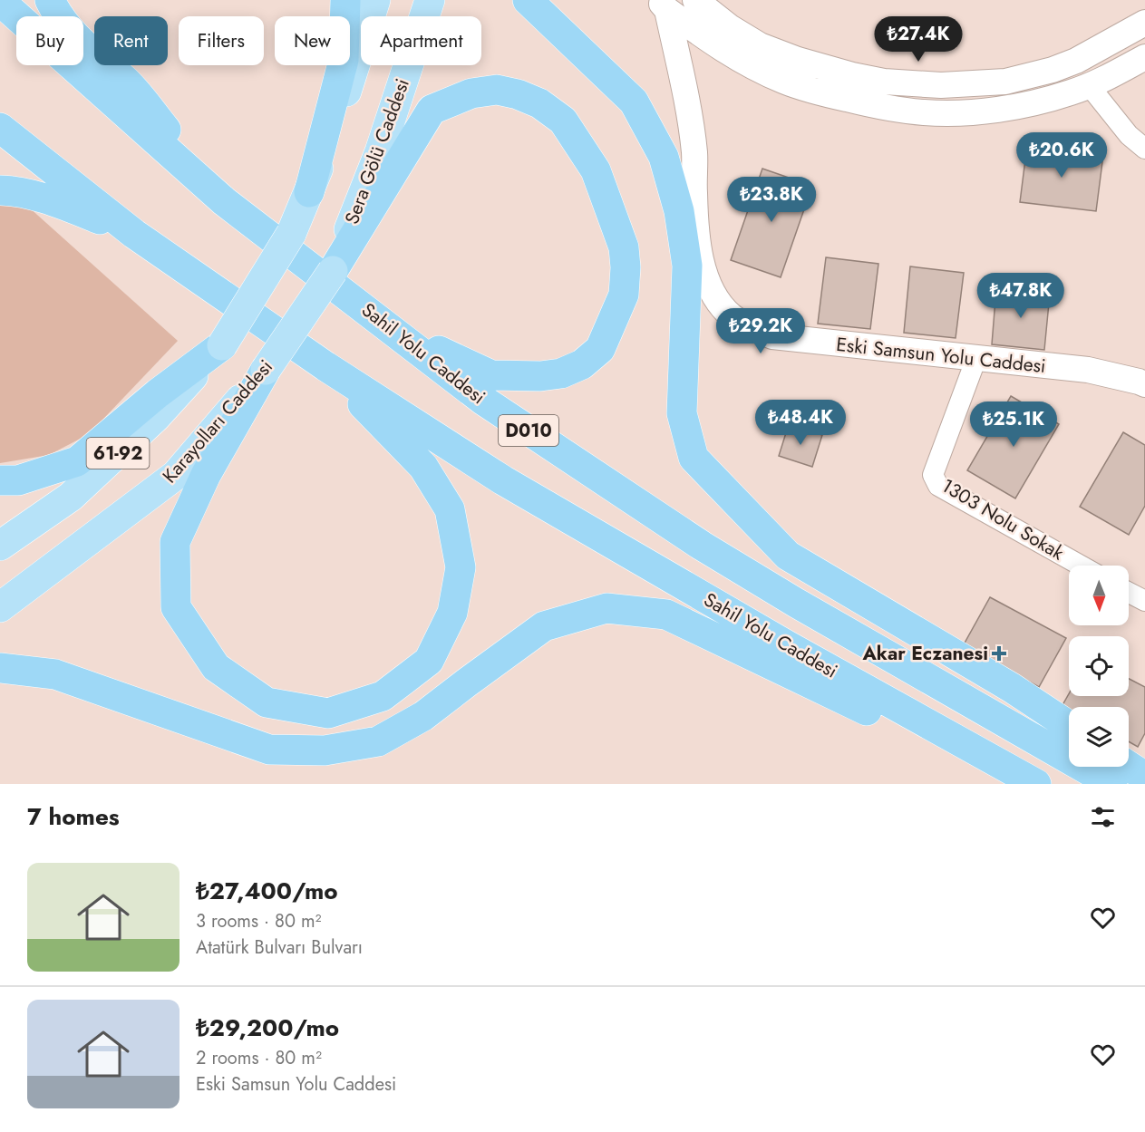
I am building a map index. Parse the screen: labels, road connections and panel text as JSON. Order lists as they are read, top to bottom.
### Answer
{
  "streets": {
    "highway": ["Sahil Yolu Caddesi", "D010"],
    "main road": ["Sera Gölü Caddesi", "Karayolları Caddesi", "61-92"],
    "street": ["Eski Samsun Yolu Caddesi", "1303 Nolu Sokak"]
  },
  "crossings": [
    ["Sera Gölü Caddesi", "Karayolları Caddesi"],
    ["Eski Samsun Yolu Caddesi", "1303 Nolu Sokak"]
  ],
  "places": {
    "health": ["Akar Eczanesi"]
  },
  "north": "bottom",
  "page": {
    "price": [
      "₺27.4K",
      "₺20.6K",
      "₺23.8K",
      "₺47.8K",
      "₺29.2K",
      "₺48.4K",
      "₺25.1K"
    ],
    "chip": [
      "Buy",
      "Rent",
      "Filters",
      "New",
      "Apartment"
    ],
    "heading": "7 homes",
    "list": [
      {
        "name": "₺27,400/mo",
        "note": "3 rooms · 80 m² · Atatürk Bulvarı Bulvarı"
      },
      {
        "name": "₺29,200/mo",
        "note": "2 rooms · 80 m² · Eski Samsun Yolu Caddesi"
      }
    ]
  }
}
